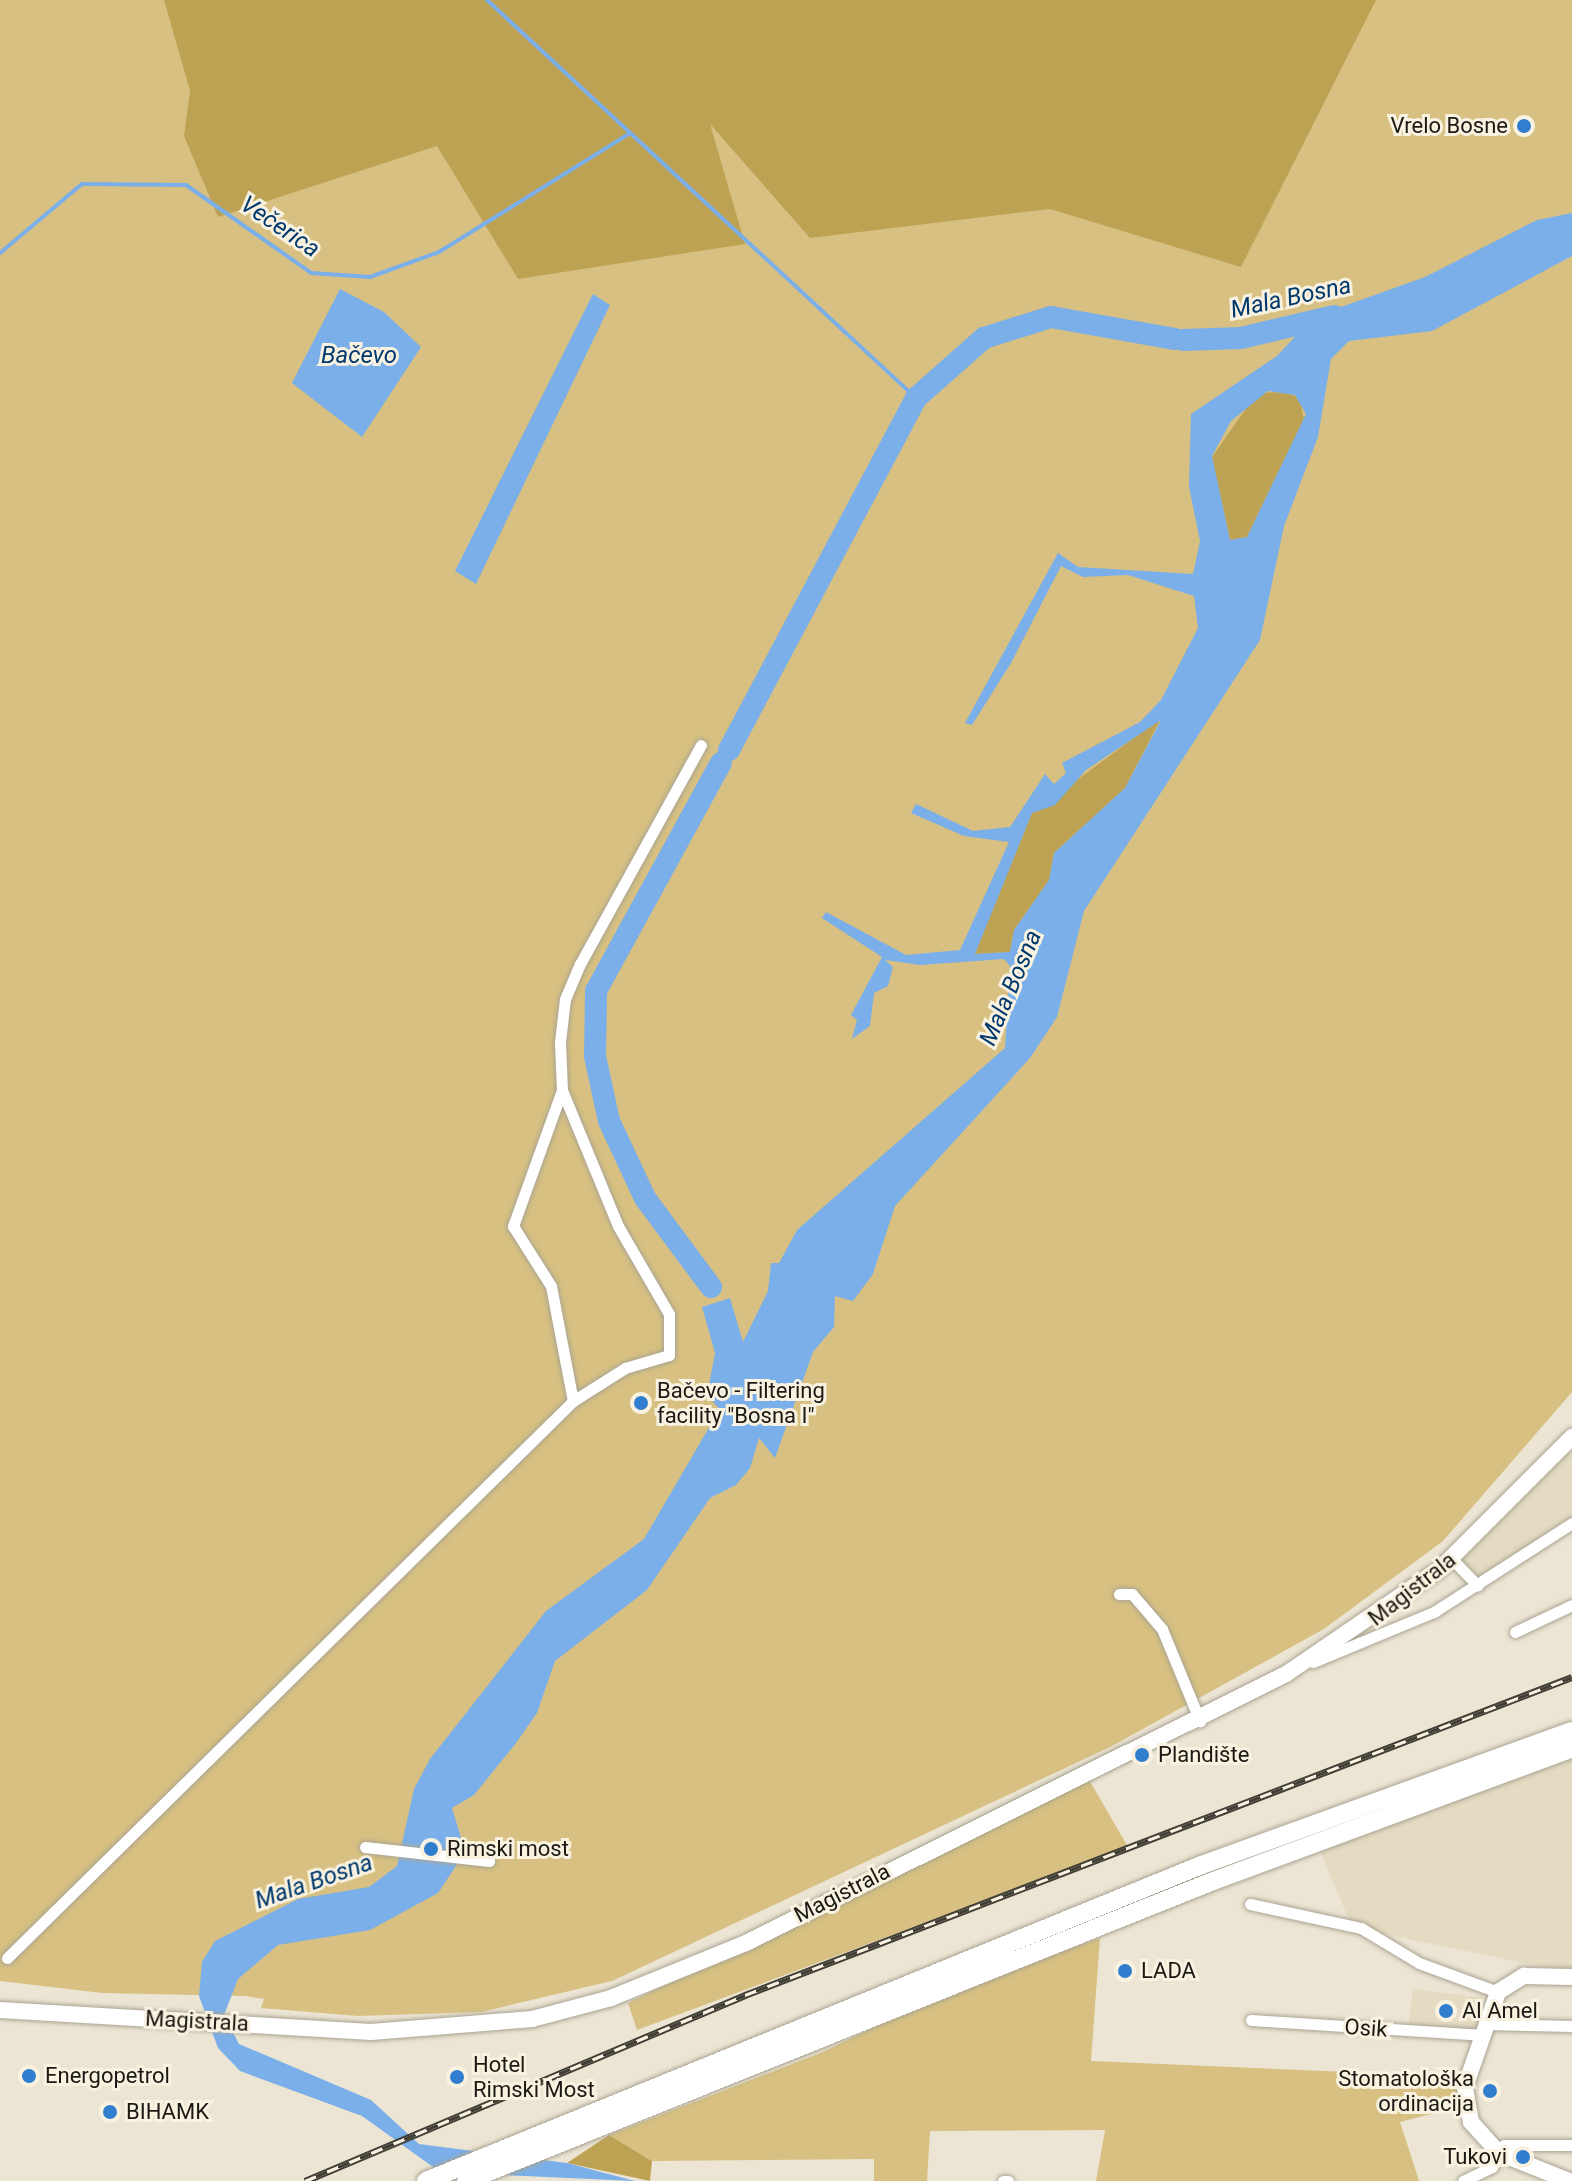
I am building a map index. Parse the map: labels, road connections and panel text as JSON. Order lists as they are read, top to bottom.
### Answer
{
  "streets": {
    "main road": ["Magistrala"],
    "street": ["Osik"]
  },
  "water": ["Večerica", "Mala Bosna", "Bačevo"],
  "places": [
    "Vrelo Bosne",
    "Bačevo - Filtering facility \"Bosna I\"",
    "Plandište",
    "Rimski most",
    "LADA",
    "Al Amel",
    "Energopetrol",
    "Hotel Rimski Most",
    "Stomatološka ordinacija",
    "BIHAMK",
    "Tukovi"
  ]
}
